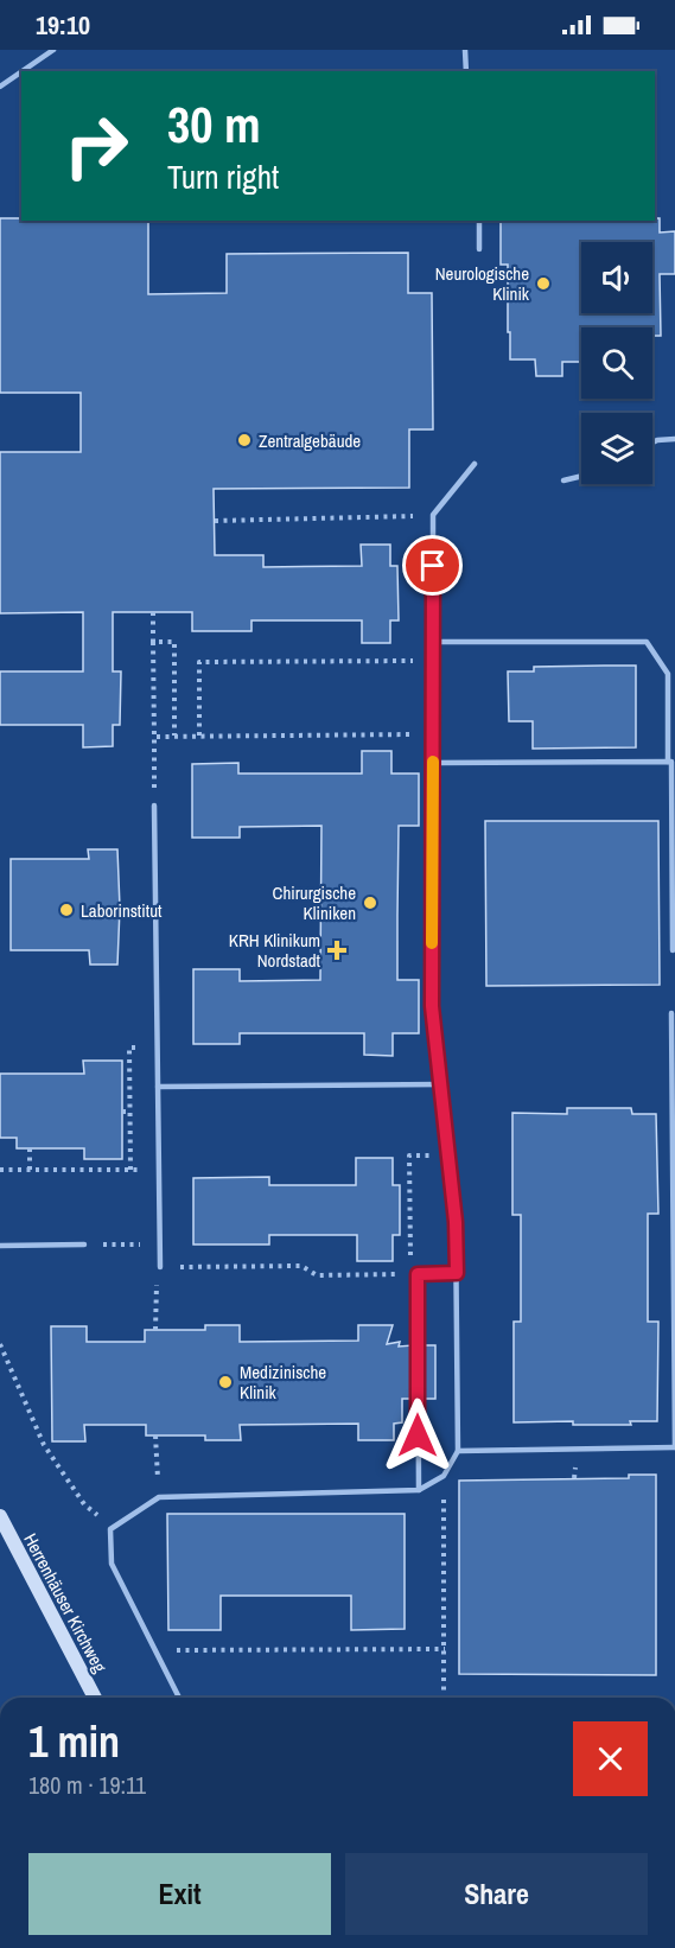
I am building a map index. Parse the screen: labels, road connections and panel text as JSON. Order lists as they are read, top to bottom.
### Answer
{
  "streets": {
    "street": ["Herrenhäuser Kirchweg"]
  },
  "places": {
    "other": [
      "Neurologische Klinik",
      "Zentralgebäude",
      "Chirurgische Kliniken",
      "Laborinstitut",
      "Medizinische Klinik"
    ],
    "health": ["KRH Klinikum Nordstadt"]
  },
  "page": {
    "status": "19:10",
    "turn": ["30 m", "Turn right"],
    "heading": ["1 min", "180 m · 19:11"],
    "buttons": ["Exit", "Share"]
  }
}
